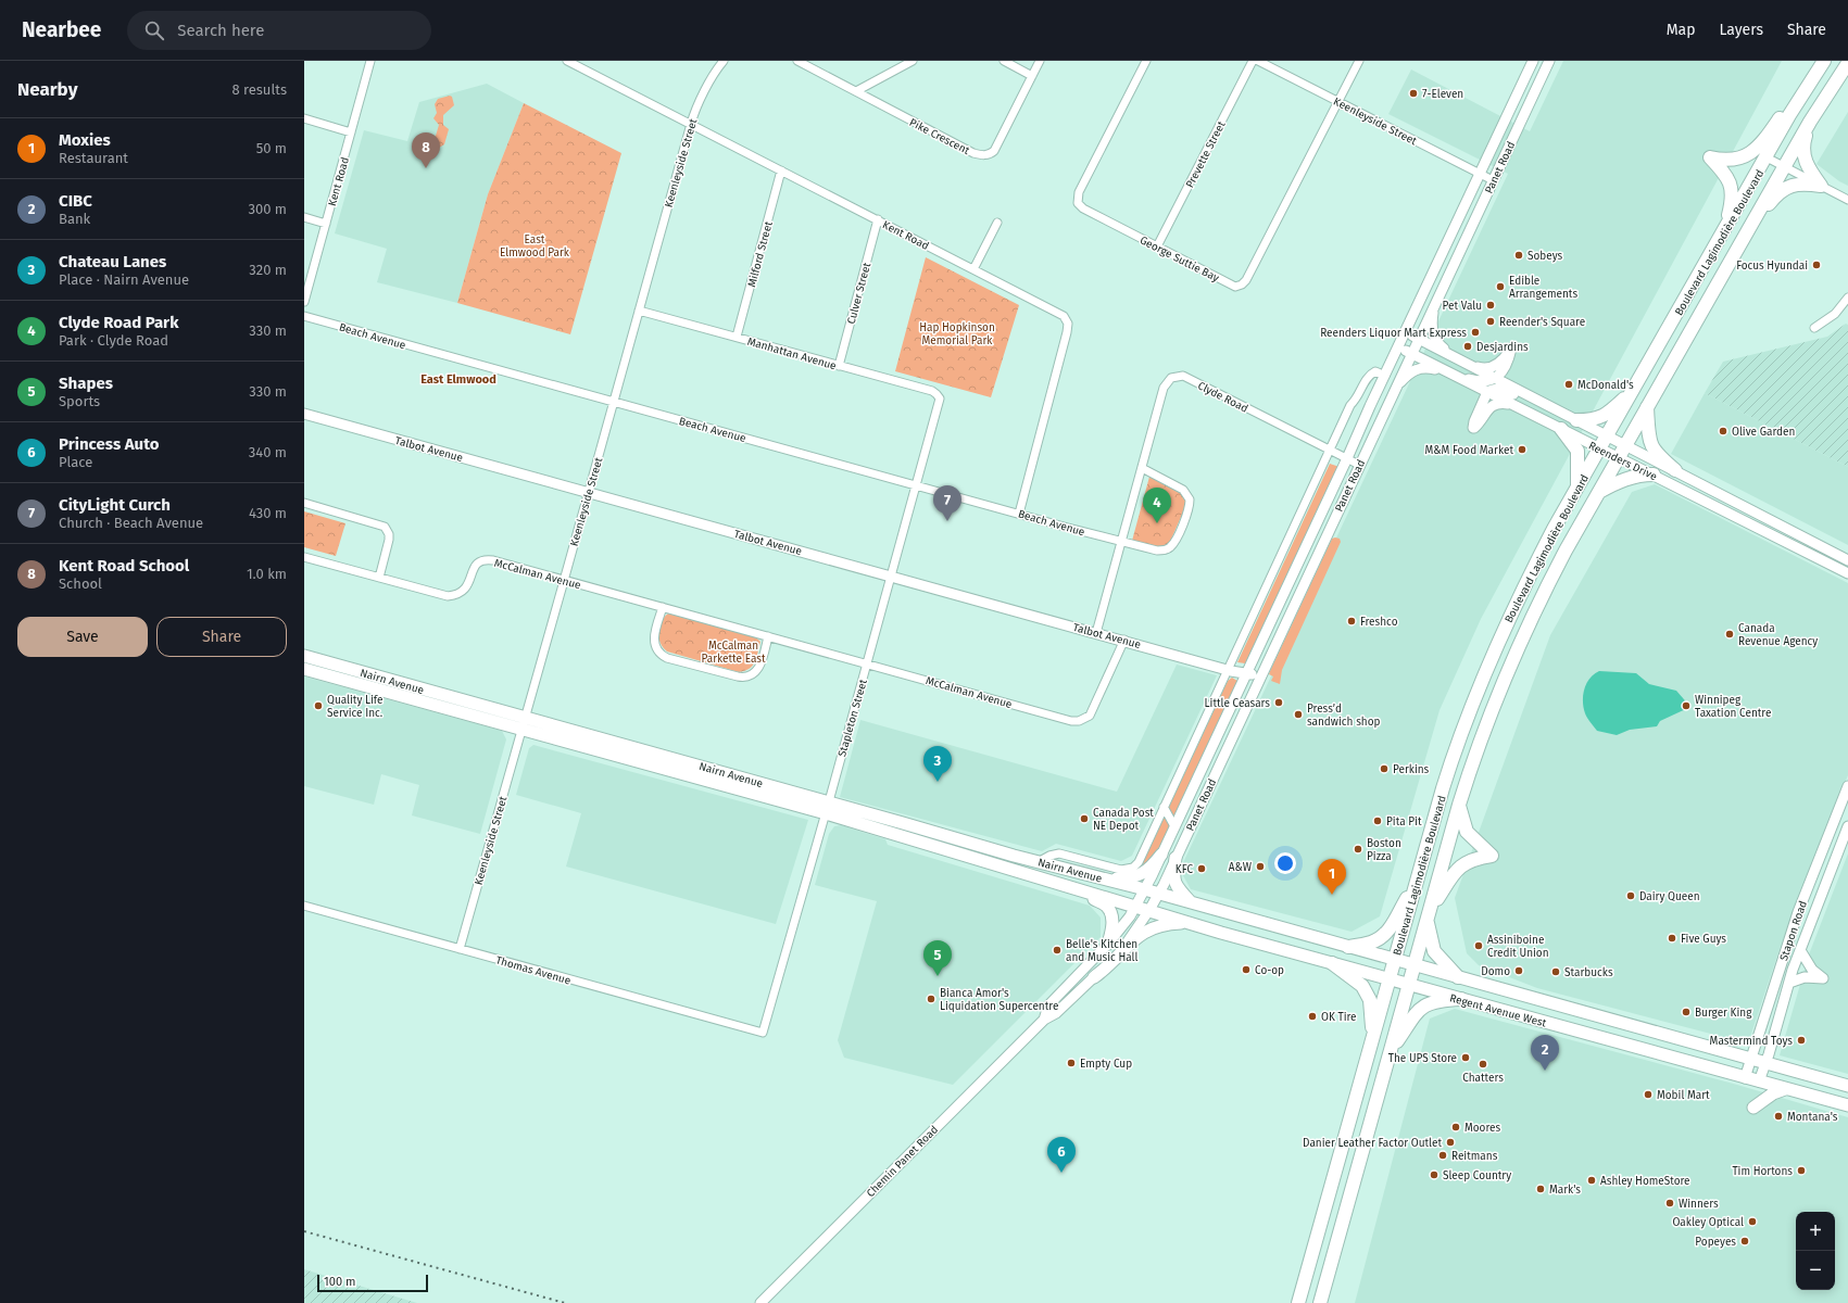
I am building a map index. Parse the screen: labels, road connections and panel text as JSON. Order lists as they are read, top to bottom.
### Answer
{
  "streets": {
    "main road": ["Boulevard Lagimodière Boulevard", "Nairn Avenue", "Regent Avenue West"],
    "street": [
      "Keenleyside Street",
      "Pike Crescent",
      "Prevette Street",
      "Panet Road",
      "Kent Road",
      "Milford Street",
      "George Suttie Bay",
      "Culver Street",
      "Beach Avenue",
      "Manhattan Avenue",
      "Clyde Road",
      "Talbot Avenue",
      "Reenders Drive",
      "McCalman Avenue",
      "Stapleton Street",
      "Stapon Road",
      "Thomas Avenue",
      "Chemin Panet Road"
    ]
  },
  "crossings": [
    ["Keenleyside Street", "Panet Road"],
    ["Keenleyside Street", "Kent Road"],
    ["Keenleyside Street", "George Suttie Bay"],
    ["Keenleyside Street", "Beach Avenue"],
    ["Keenleyside Street", "Manhattan Avenue"],
    ["Keenleyside Street", "Talbot Avenue"],
    ["Keenleyside Street", "McCalman Avenue"],
    ["Keenleyside Street", "Nairn Avenue"],
    ["Keenleyside Street", "Thomas Avenue"],
    ["Prevette Street", "George Suttie Bay"],
    ["Panet Road", "Clyde Road"],
    ["Panet Road", "Talbot Avenue"],
    ["Panet Road", "Reenders Drive"],
    ["Panet Road", "Nairn Avenue"],
    ["Panet Road", "Regent Avenue West"],
    ["Panet Road", "Chemin Panet Road"],
    ["Kent Road", "Milford Street"],
    ["Kent Road", "Culver Street"],
    ["Kent Road", "Beach Avenue"],
    ["Boulevard Lagimodière Boulevard", "Reenders Drive"],
    ["Boulevard Lagimodière Boulevard", "Regent Avenue West"],
    ["Milford Street", "Manhattan Avenue"],
    ["Culver Street", "Manhattan Avenue"],
    ["Beach Avenue", "Clyde Road"],
    ["Beach Avenue", "Stapleton Street"],
    ["Manhattan Avenue", "Stapleton Street"],
    ["Clyde Road", "Talbot Avenue"],
    ["Talbot Avenue", "McCalman Avenue"],
    ["Talbot Avenue", "Stapleton Street"],
    ["McCalman Avenue", "Stapleton Street"],
    ["Nairn Avenue", "Stapleton Street"],
    ["Nairn Avenue", "Regent Avenue West"],
    ["Nairn Avenue", "Chemin Panet Road"],
    ["Stapleton Street", "Thomas Avenue"],
    ["Stapon Road", "Regent Avenue West"],
    ["Regent Avenue West", "Chemin Panet Road"]
  ],
  "districts": ["East Elmwood"],
  "parks": ["East Elmwood Park", "Hap Hopkinson Memorial Park", "McCalman Parkette East"],
  "places": [
    "7-Eleven",
    "Sobeys",
    "Focus Hyundai",
    "Edible Arrangements",
    "Pet Valu",
    "Reender's Square",
    "Reenders Liquor Mart Express",
    "Desjardins",
    "McDonald's",
    "Olive Garden",
    "M&M Food Market",
    "Freshco",
    "Canada Revenue Agency",
    "Little Ceasars",
    "Quality Life Service Inc.",
    "Winnipeg Taxation Centre",
    "Press’d sandwich shop",
    "Perkins",
    "Canada Post NE Depot",
    "Pita Pit",
    "Boston Pizza",
    "A&W",
    "KFC",
    "Dairy Queen",
    "Five Guys",
    "Assiniboine Credit Union",
    "Belle's Kitchen and Music Hall",
    "Co-op",
    "Domo",
    "Starbucks",
    "Bianca Amor's Liquidation Supercentre",
    "Burger King",
    "OK Tire",
    "Mastermind Toys",
    "The UPS Store",
    "Empty Cup",
    "Chatters",
    "Mobil Mart",
    "Montana's",
    "Moores",
    "Danier Leather Factor Outlet",
    "Reitmans",
    "Tim Hortons",
    "Sleep Country",
    "Ashley HomeStore",
    "Mark's",
    "Winners",
    "Oakley Optical",
    "Popeyes"
  ],
  "scale_bar": "100 m",
  "page": {
    "header": "Nearbee",
    "search": "Search here",
    "nav": ["Map", "Layers", "Share"],
    "heading": ["Nearby", "8 results"],
    "list": [
      {
        "mark": "1",
        "name": "Moxies",
        "note": "Restaurant",
        "value": "50 m"
      },
      {
        "mark": "2",
        "name": "CIBC",
        "note": "Bank",
        "value": "300 m"
      },
      {
        "mark": "3",
        "name": "Chateau Lanes",
        "note": "Place · Nairn Avenue",
        "value": "320 m"
      },
      {
        "mark": "4",
        "name": "Clyde Road Park",
        "note": "Park · Clyde Road",
        "value": "330 m"
      },
      {
        "mark": "5",
        "name": "Shapes",
        "note": "Sports",
        "value": "330 m"
      },
      {
        "mark": "6",
        "name": "Princess Auto",
        "note": "Place",
        "value": "340 m"
      },
      {
        "mark": "7",
        "name": "CityLight Curch",
        "note": "Church · Beach Avenue",
        "value": "430 m"
      },
      {
        "mark": "8",
        "name": "Kent Road School",
        "note": "School",
        "value": "1.0 km"
      }
    ],
    "pins": [
      "8",
      "7",
      "4",
      "3",
      "1",
      "5",
      "2",
      "6"
    ],
    "buttons": ["Save", "Share"],
    "map_buttons": ["+", "−"],
    "scale": "100 m"
  }
}
